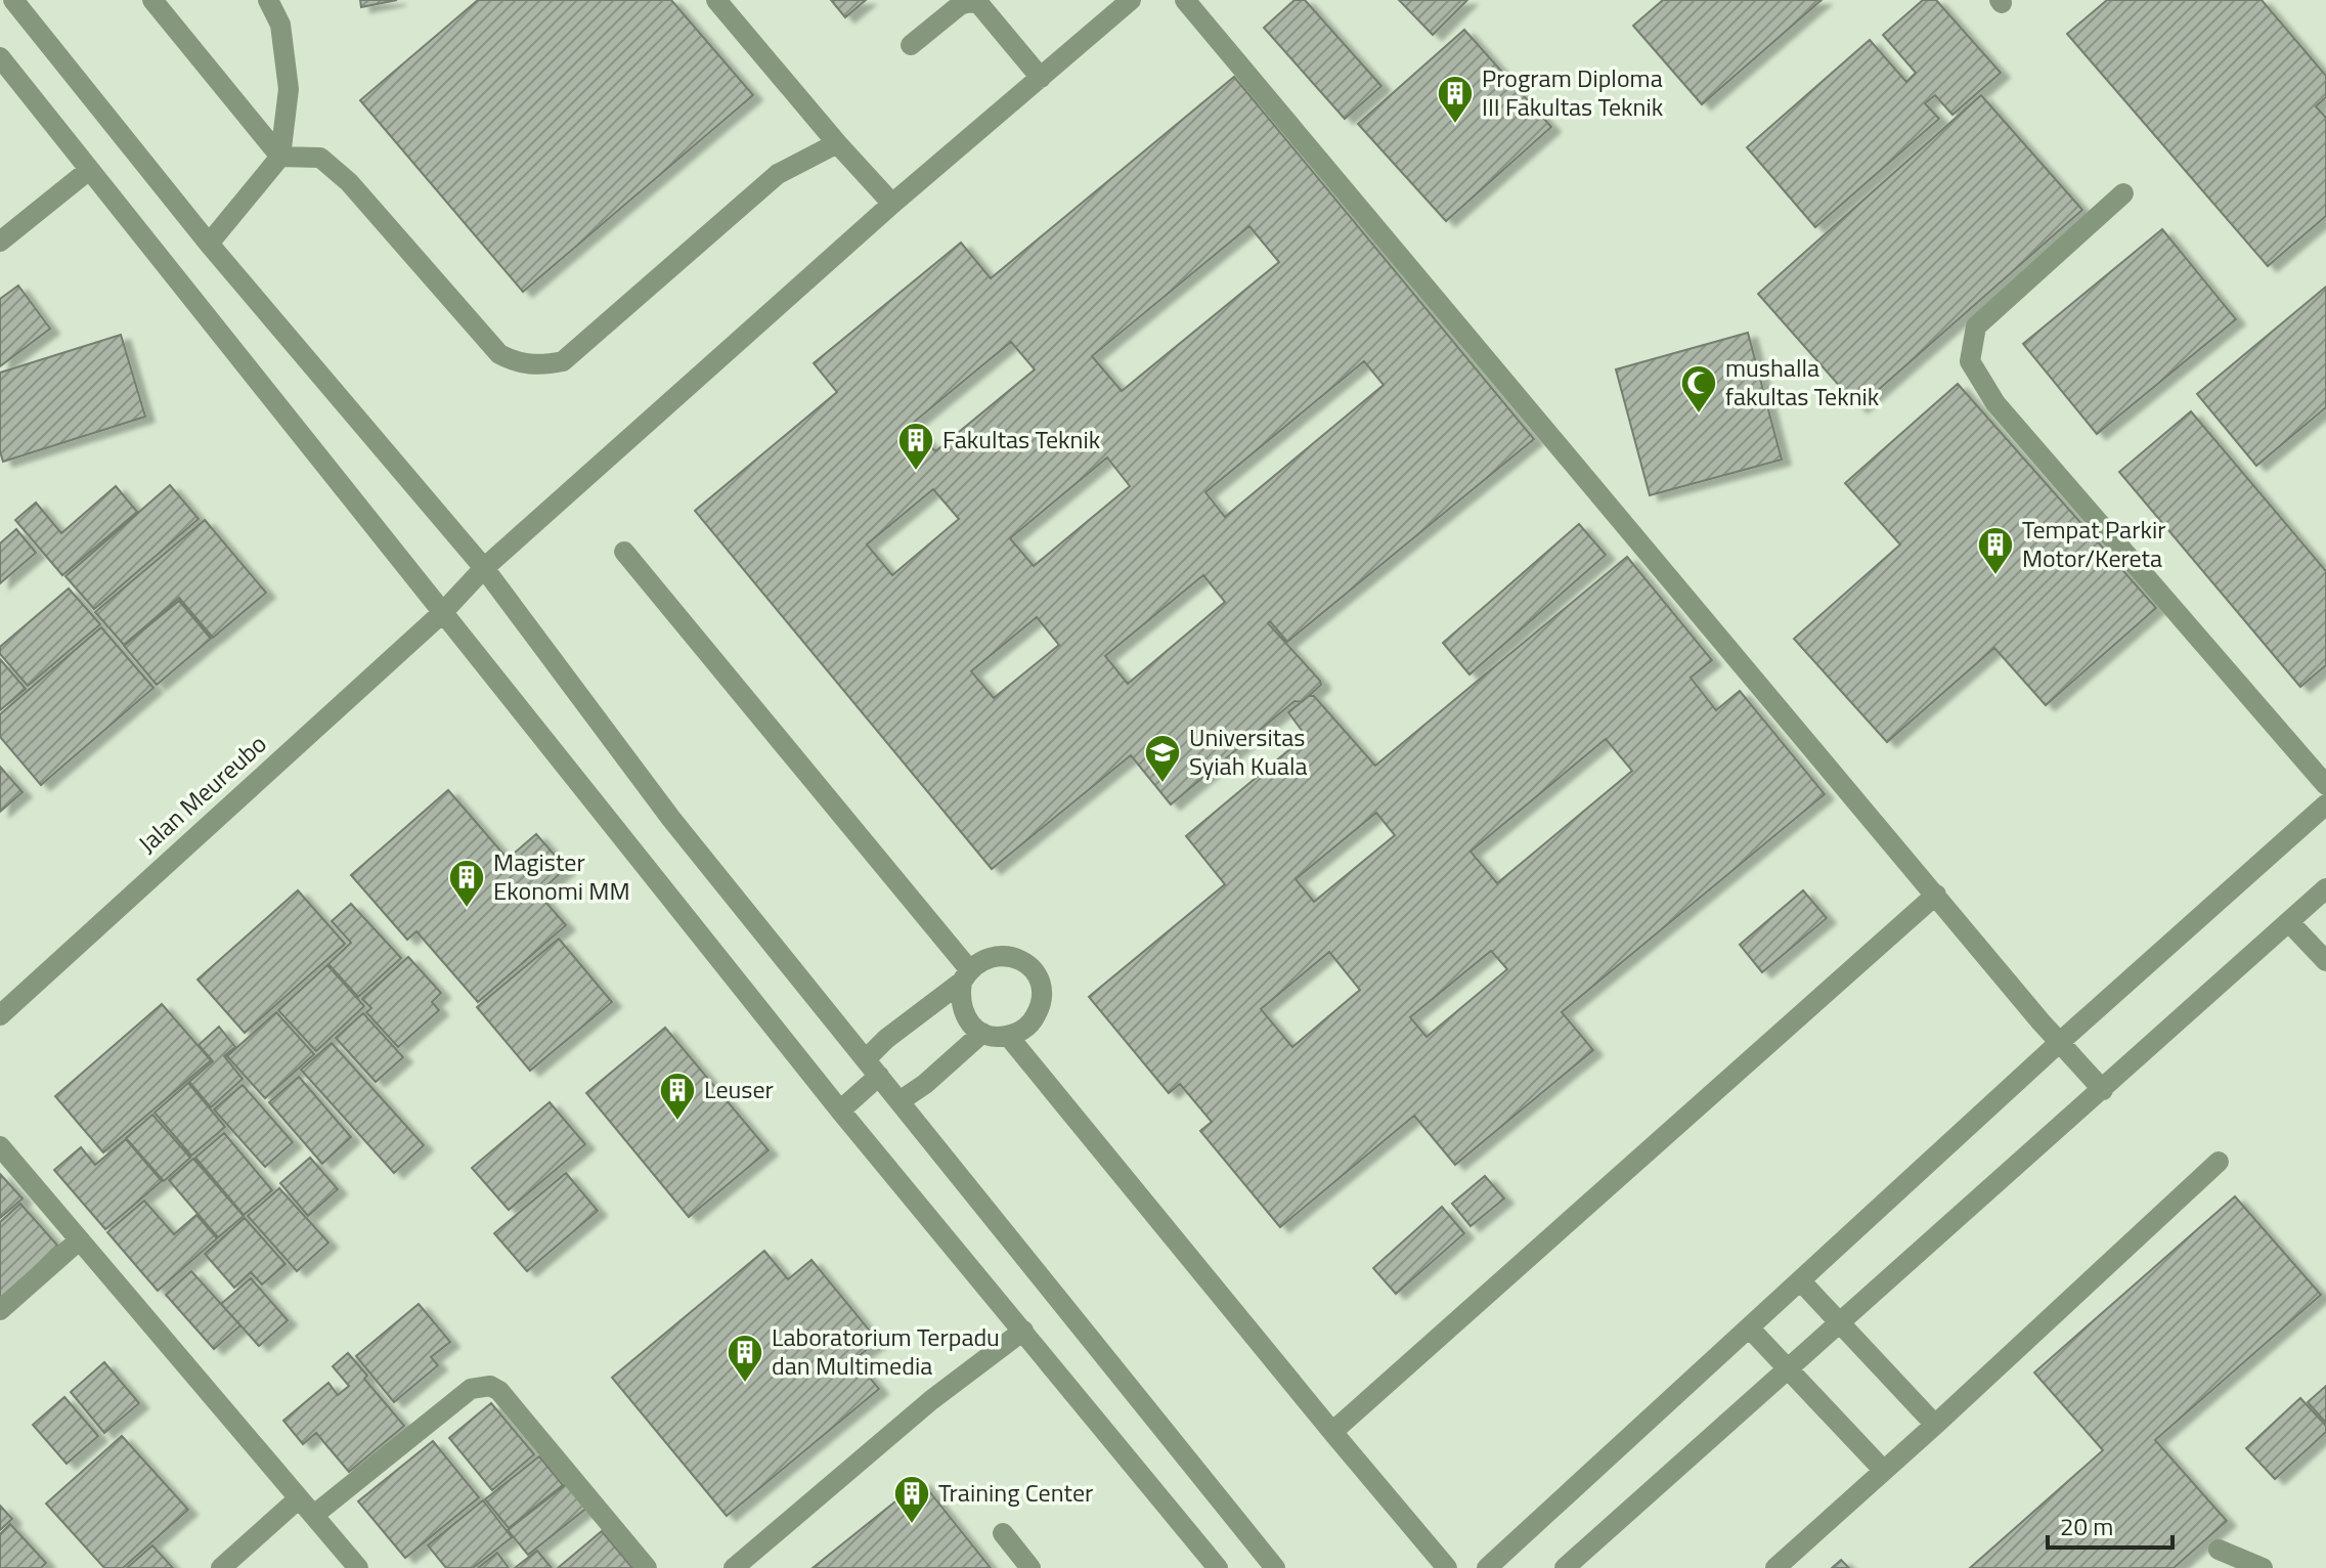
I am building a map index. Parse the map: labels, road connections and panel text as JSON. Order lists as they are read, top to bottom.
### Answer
{
  "streets": {
    "street": ["Jalan Meureubo"]
  },
  "places": {
    "building": [
      "Program Diploma III Fakultas Teknik",
      "Fakultas Teknik",
      "Tempat Parkir Motor/Kereta",
      "Magister Ekonomi MM",
      "Leuser",
      "Laboratorium Terpadu dan Multimedia",
      "Training Center"
    ],
    "mosque": ["mushalla fakultas Teknik"],
    "school or university": ["Universitas Syiah Kuala"]
  },
  "scale_bar": "20 m"
}
